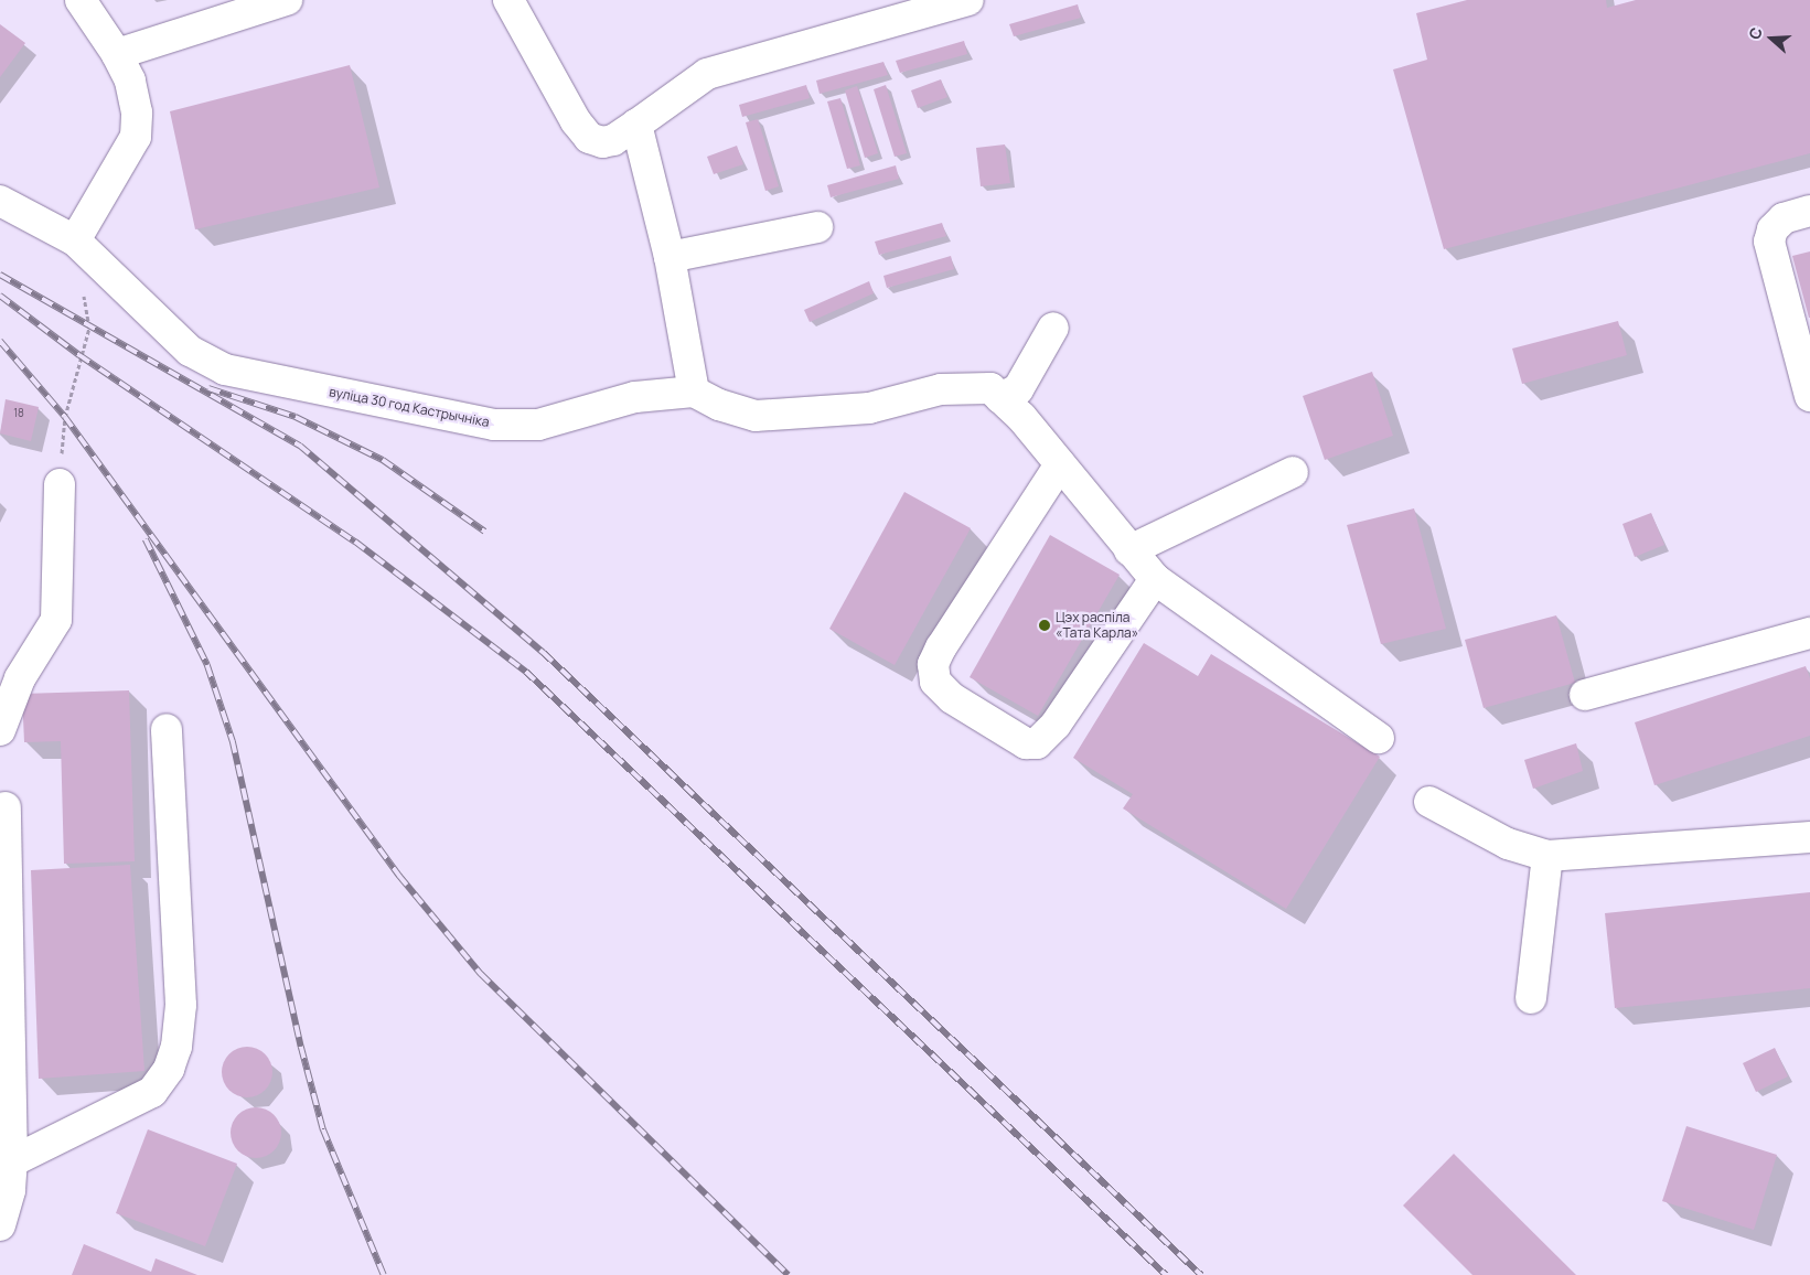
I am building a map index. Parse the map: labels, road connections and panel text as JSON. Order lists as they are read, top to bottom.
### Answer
{
  "streets": {
    "street": ["вуліца 30 год Кастрычніка"]
  },
  "places": ["Цэх распіла «Тата Карла»"],
  "house_numbers": ["18"],
  "north": "left"
}
